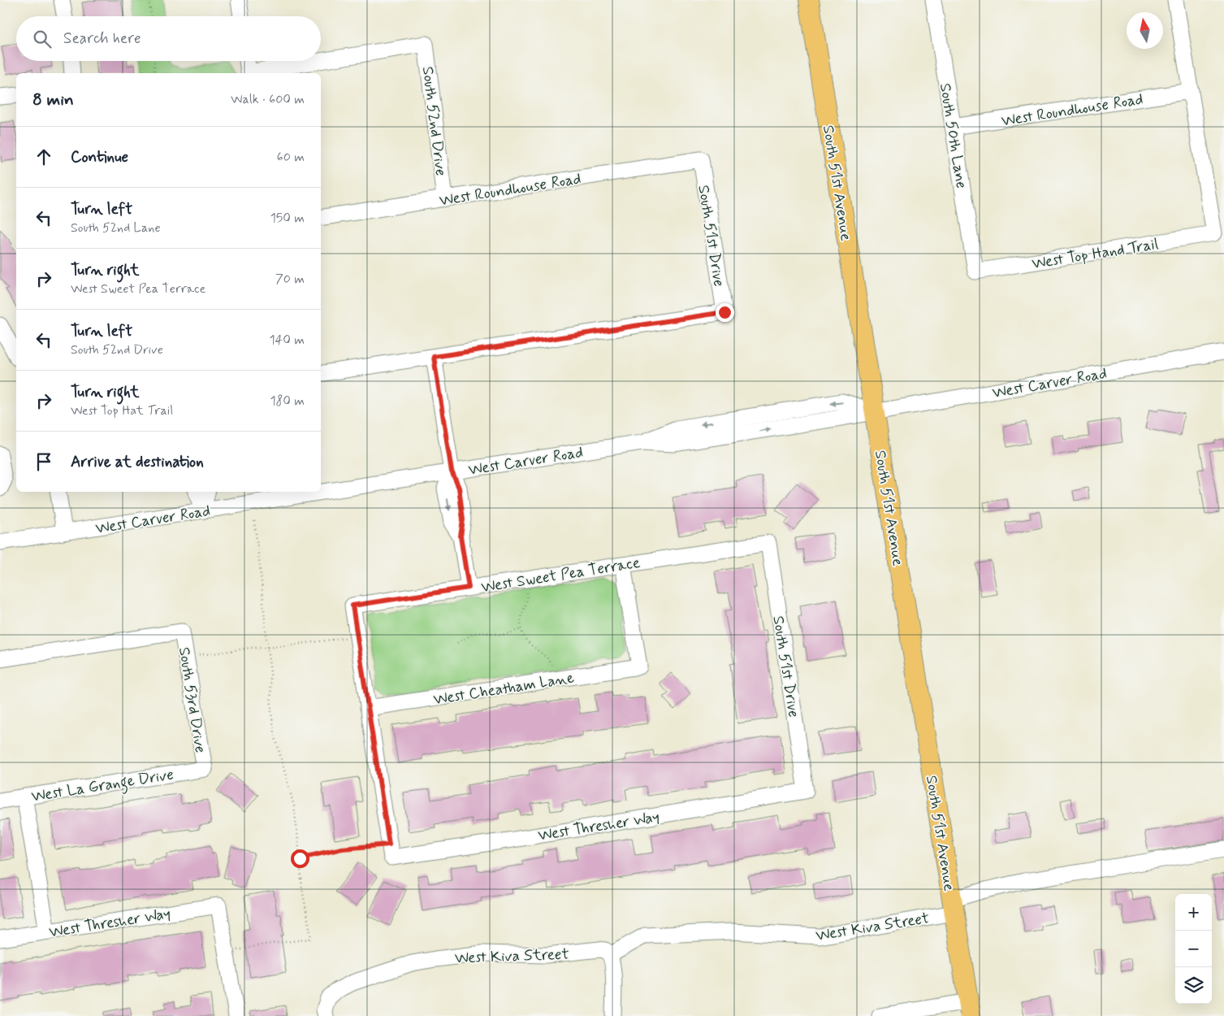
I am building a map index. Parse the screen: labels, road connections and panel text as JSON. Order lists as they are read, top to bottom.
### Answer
{
  "streets": {
    "main road": ["South 51st Avenue"],
    "street": [
      "West Roundhouse Road",
      "South 52nd Drive",
      "South 50th Lane",
      "South 51st Drive",
      "West Top Hand Trail",
      "West Carver Road",
      "West Sweet Pea Terrace",
      "West Cheatham Lane",
      "South 53rd Drive",
      "West La Grange Drive",
      "West Thresher Way",
      "West Kiva Street"
    ]
  },
  "crossings": [
    ["West Roundhouse Road", "South 52nd Drive"],
    ["West Roundhouse Road", "South 50th Lane"],
    ["West Roundhouse Road", "South 51st Drive"],
    ["West Roundhouse Road", "West Top Hand Trail"],
    ["South 50th Lane", "West Top Hand Trail"],
    ["South 51st Avenue", "West Carver Road"],
    ["South 51st Avenue", "West Kiva Street"],
    ["South 51st Drive", "West Sweet Pea Terrace"],
    ["South 51st Drive", "West Thresher Way"],
    ["West Sweet Pea Terrace", "West Cheatham Lane"],
    ["South 53rd Drive", "West La Grange Drive"]
  ],
  "north": "top",
  "page": {
    "search": "Search here",
    "heading": ["8 min", "Walk · 600 m"],
    "list": [
      ["Continue", "60 m"],
      ["Turn left", "South 52nd Lane", "150 m"],
      ["Turn right", "West Sweet Pea Terrace", "70 m"],
      ["Turn left", "South 52nd Drive", "140 m"],
      ["Turn right", "West Top Hat Trail", "180 m"],
      "Arrive at destination"
    ],
    "map_buttons": ["+", "−"]
  }
}
